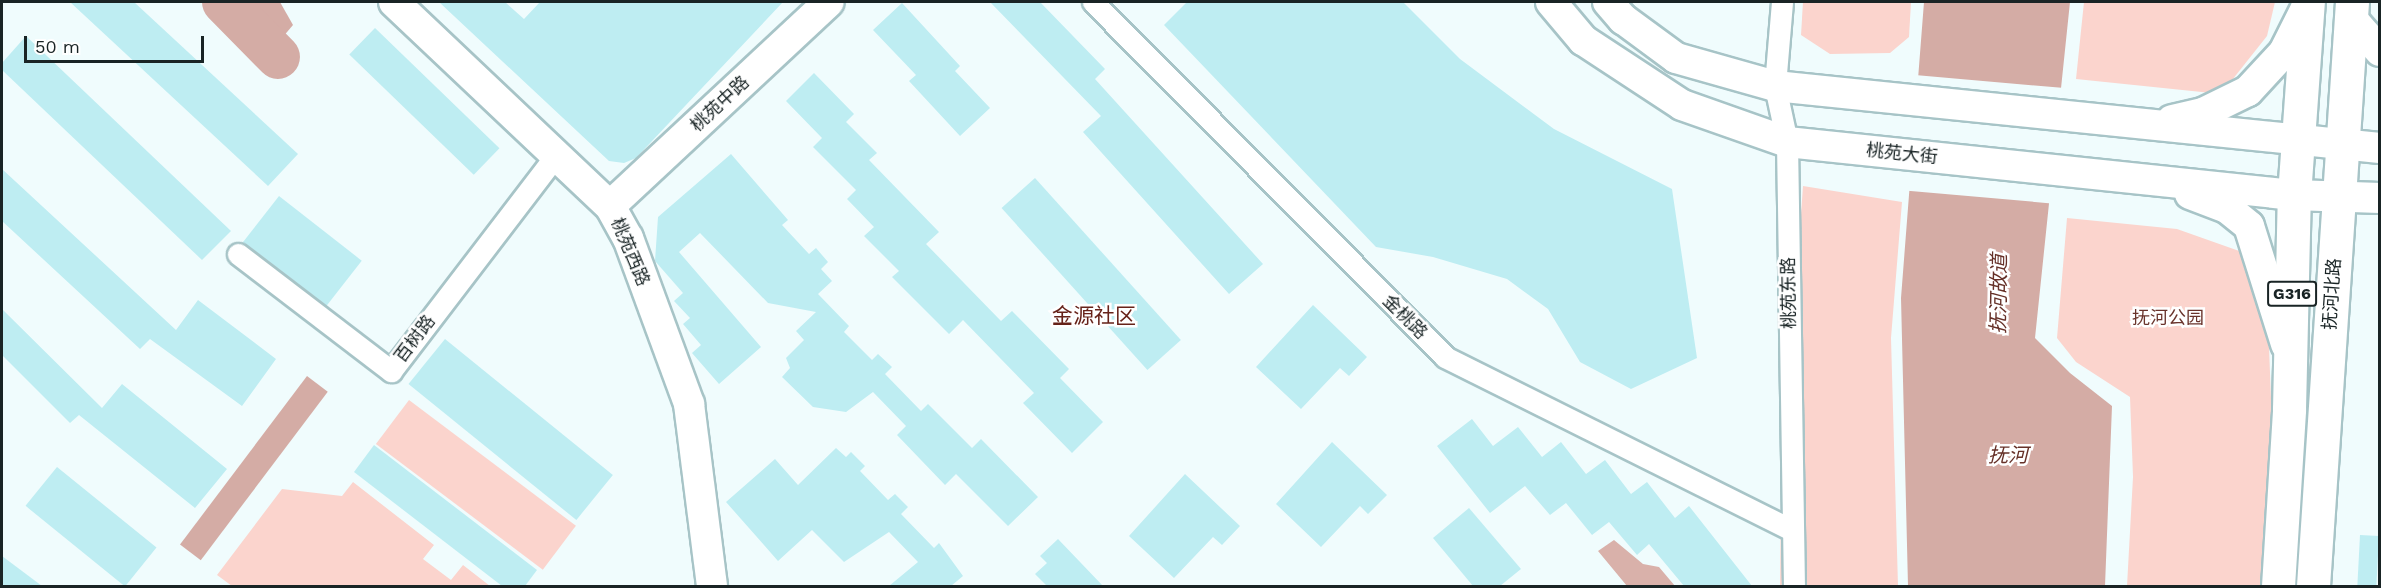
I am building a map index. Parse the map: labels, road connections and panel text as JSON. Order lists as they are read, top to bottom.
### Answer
{
  "streets": {
    "main road": [
      "桃苑中路",
      "桃苑大街",
      "桃苑西路",
      "G316",
      "抚河北路"
    ],
    "street": ["桃苑东路", "金桃路", "百树路"]
  },
  "crossings": [
    ["桃苑中路", "桃苑西路"],
    ["桃苑大街", "桃苑东路"],
    ["桃苑大街", "G316"],
    ["桃苑大街", "抚河北路"],
    ["桃苑西路", "百树路"],
    ["桃苑东路", "金桃路"]
  ],
  "districts": ["金源社区"],
  "water": ["抚河故道", "抚河"],
  "parks": ["抚河公园"],
  "scale_bar": "50 m"
}
